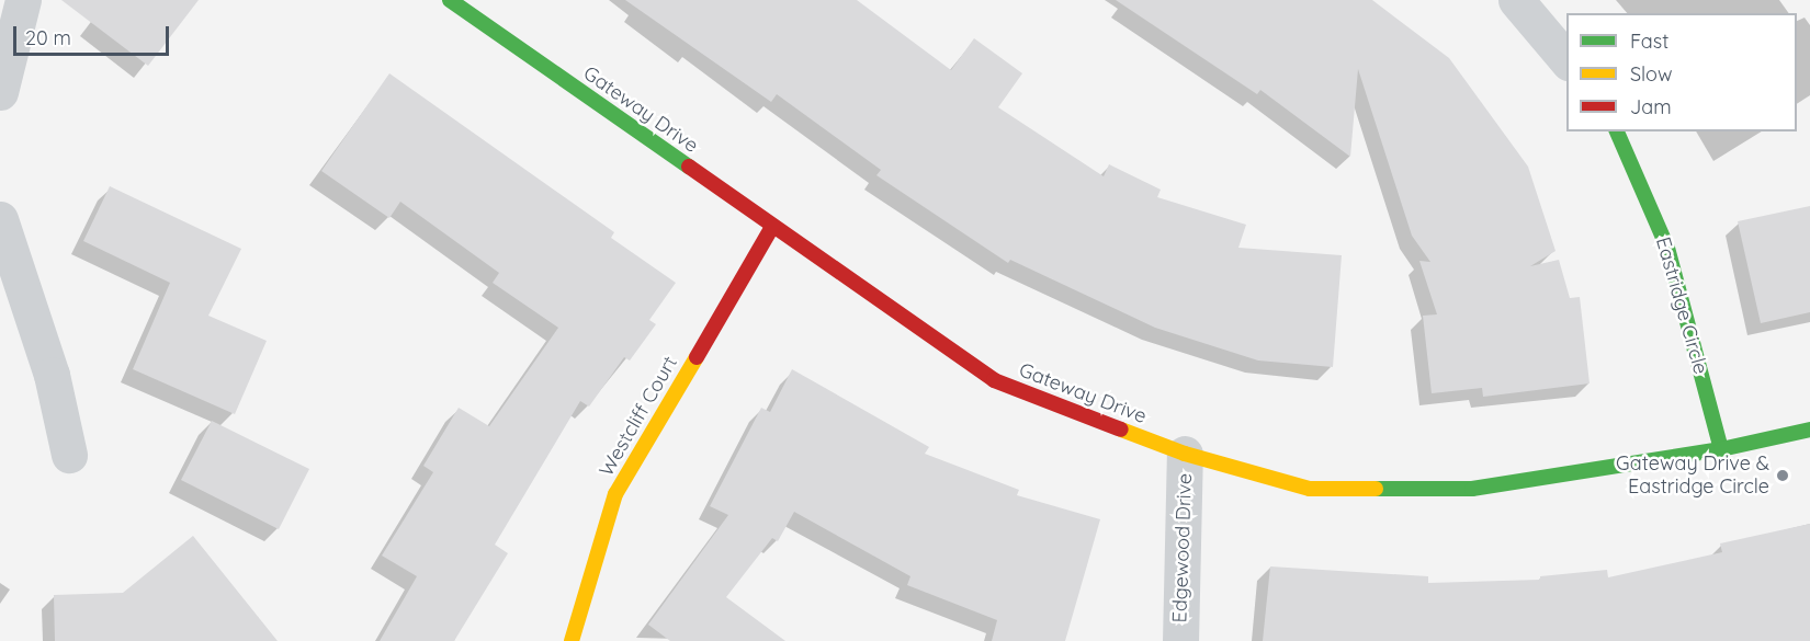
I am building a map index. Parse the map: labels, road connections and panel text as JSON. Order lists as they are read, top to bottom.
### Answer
{
  "streets": {
    "street": [
      "Gateway Drive",
      "Eastridge Circle",
      "Westcliff Court",
      "Edgewood Drive"
    ]
  },
  "crossings": [
    ["Gateway Drive", "Eastridge Circle"],
    ["Gateway Drive", "Westcliff Court"],
    ["Gateway Drive", "Edgewood Drive"]
  ],
  "places": ["Gateway Drive & Eastridge Circle"],
  "legend": ["Fast", "Slow", "Jam"],
  "scale_bar": "20 m"
}
